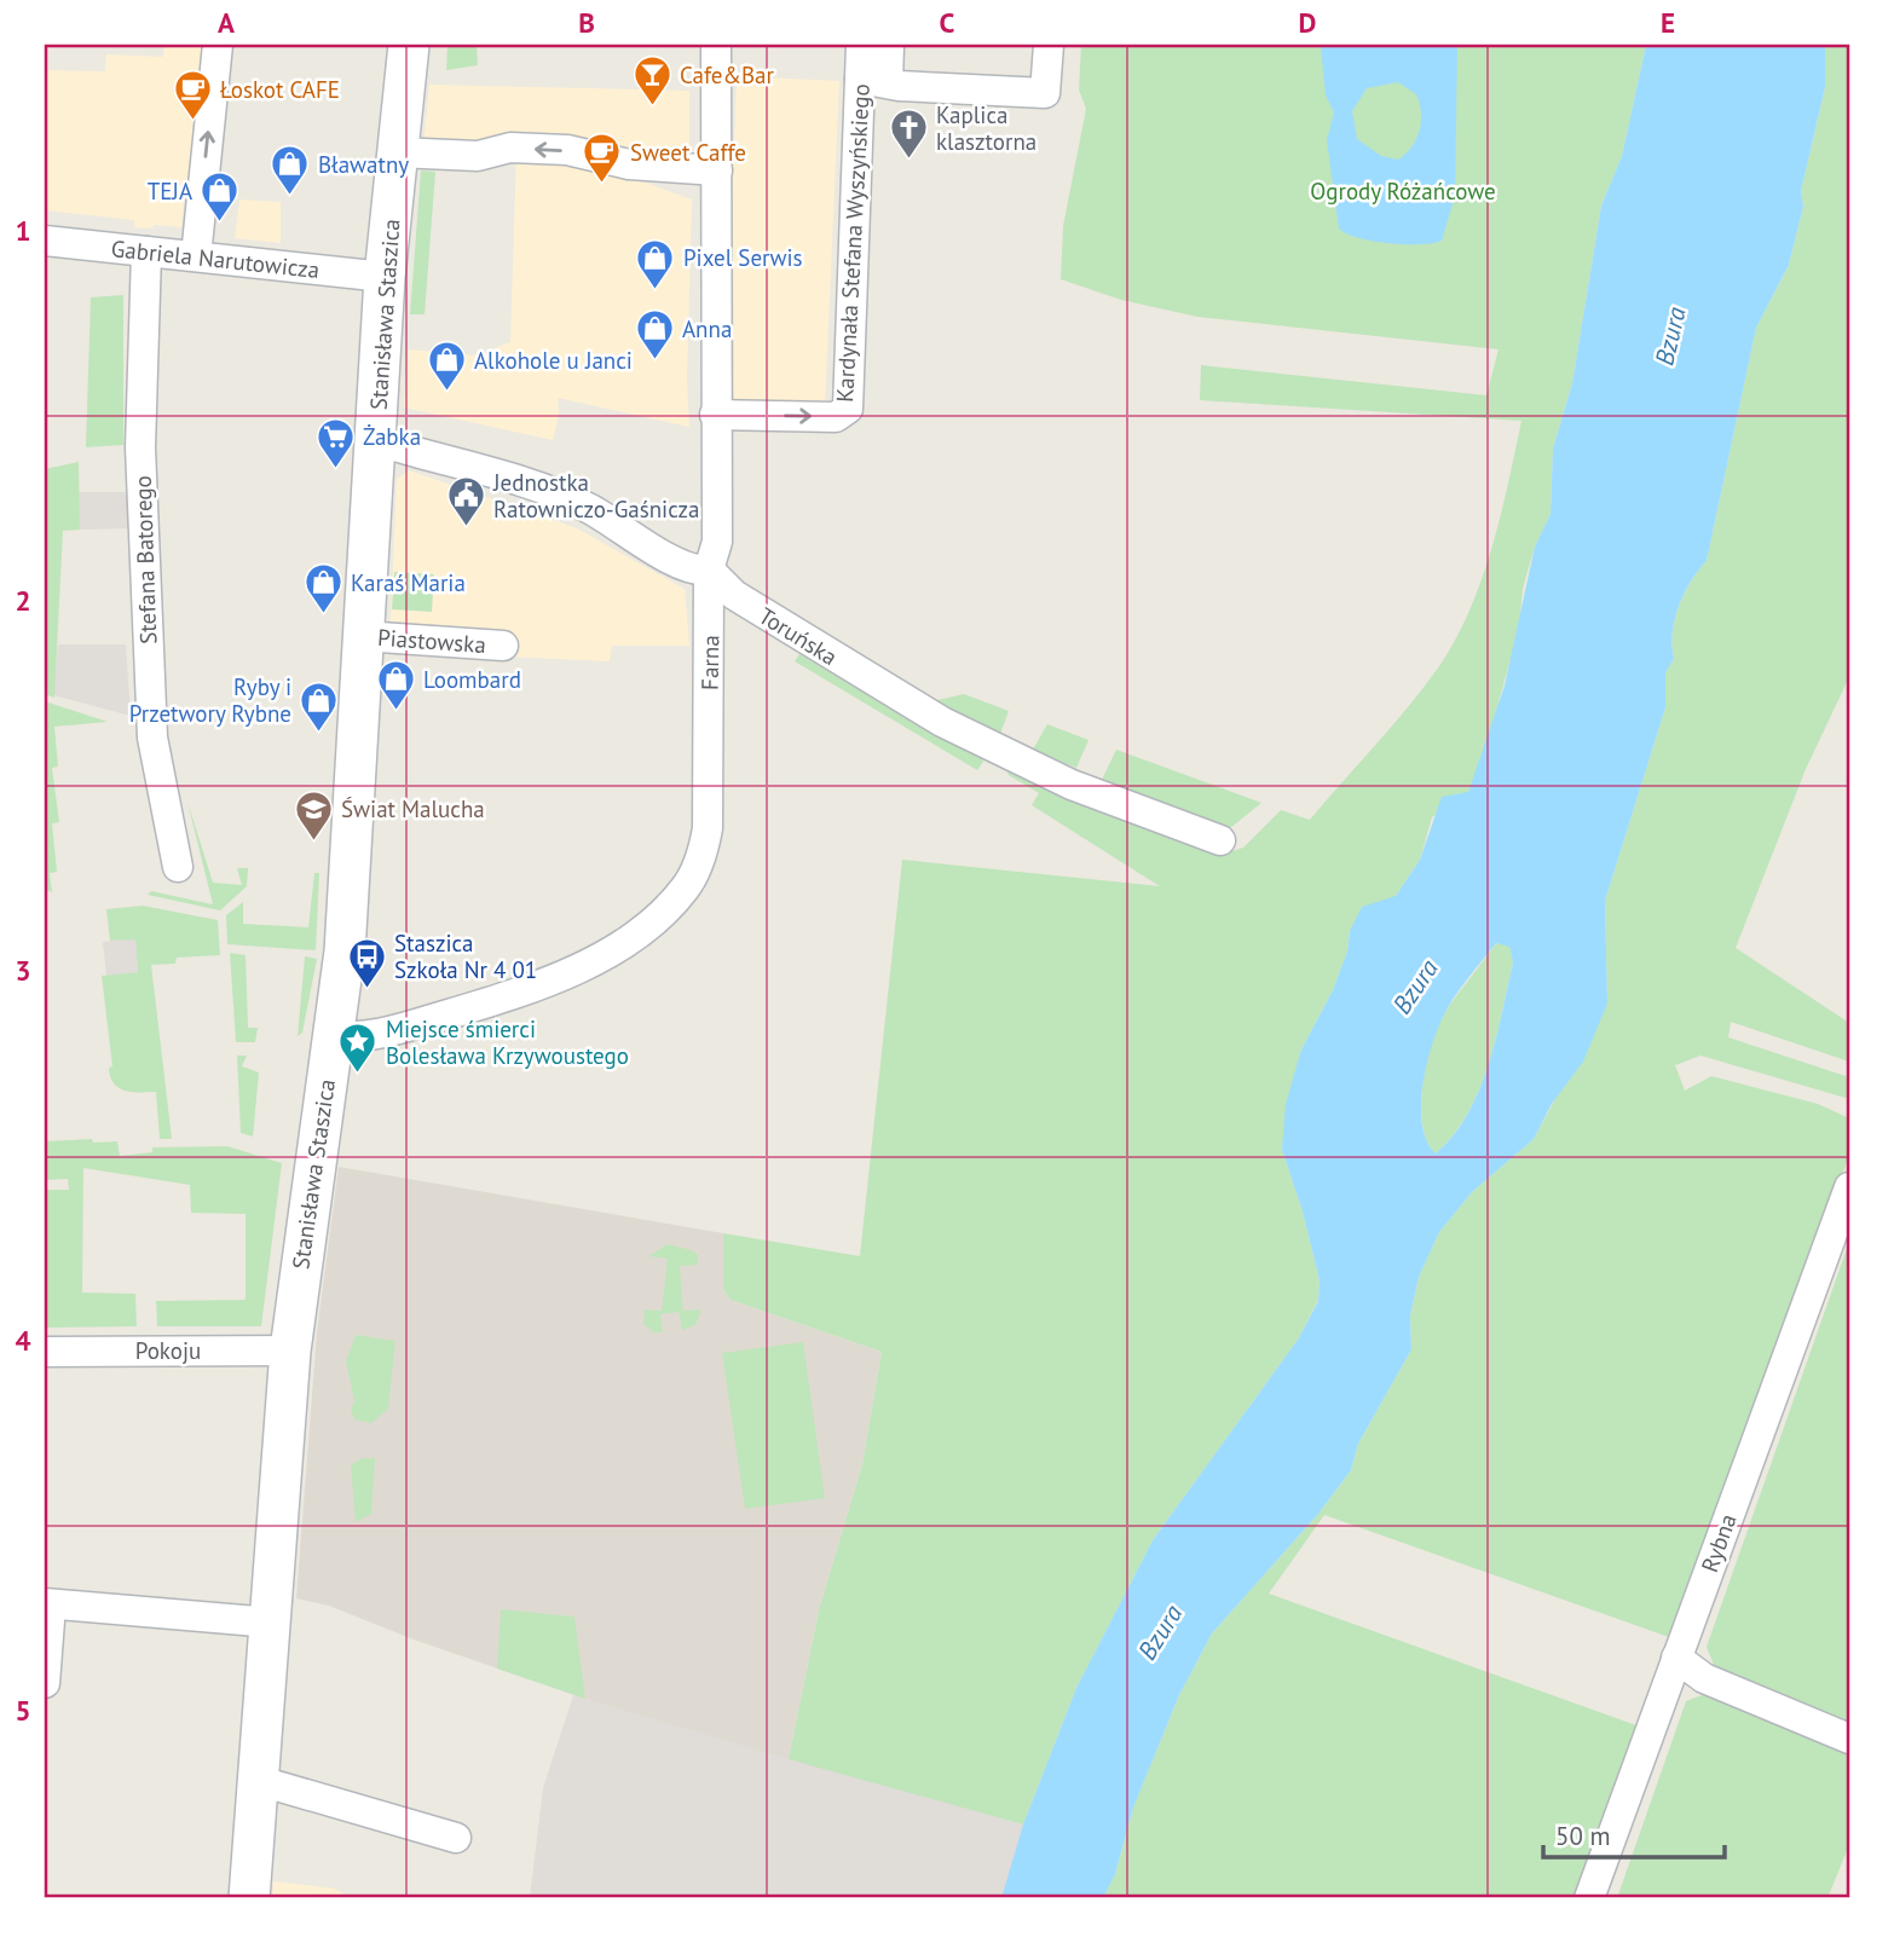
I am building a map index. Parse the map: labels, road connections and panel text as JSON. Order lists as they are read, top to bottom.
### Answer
{
  "streets": {
    "street": [
      "Kardynała Stefana Wyszyńskiego",
      "Gabriela Narutowicza",
      "Stanisława Staszica",
      "Stefana Batorego",
      "Toruńska",
      "Piastowska",
      "Farna",
      "Pokoju",
      "Rybna"
    ]
  },
  "crossings": [
    ["Kardynała Stefana Wyszyńskiego", "Farna"],
    ["Gabriela Narutowicza", "Stanisława Staszica"],
    ["Gabriela Narutowicza", "Stefana Batorego"],
    ["Stanisława Staszica", "Toruńska"],
    ["Stanisława Staszica", "Piastowska"],
    ["Stanisława Staszica", "Farna"],
    ["Stanisława Staszica", "Pokoju"],
    ["Toruńska", "Farna"]
  ],
  "water": ["Bzura"],
  "parks": ["Ogrody Różańcowe"],
  "places": {
    "bar": ["Cafe&Bar"],
    "cafe": ["Łoskot CAFE", "Sweet Caffe"],
    "church": ["Kaplica klasztorna"],
    "shop": [
      "Bławatny",
      "TEJA",
      "Pixel Serwis",
      "Anna",
      "Alkohole u Janci",
      "Karaś Maria",
      "Loombard",
      "Ryby i Przetwory Rybne"
    ],
    "supermarket": ["Żabka"],
    "public building": ["Jednostka Ratowniczo-Gaśnicza"],
    "school or university": ["Świat Malucha"],
    "bus stop": ["Staszica Szkoła Nr 4 01"],
    "place": ["Miejsce śmierci Bolesława Krzywoustego"]
  },
  "scale_bar": "50 m",
  "grid": {
    "columns": [
      "A",
      "B",
      "C",
      "D",
      "E"
    ],
    "rows": [
      "1",
      "2",
      "3",
      "4",
      "5"
    ]
  }
}
